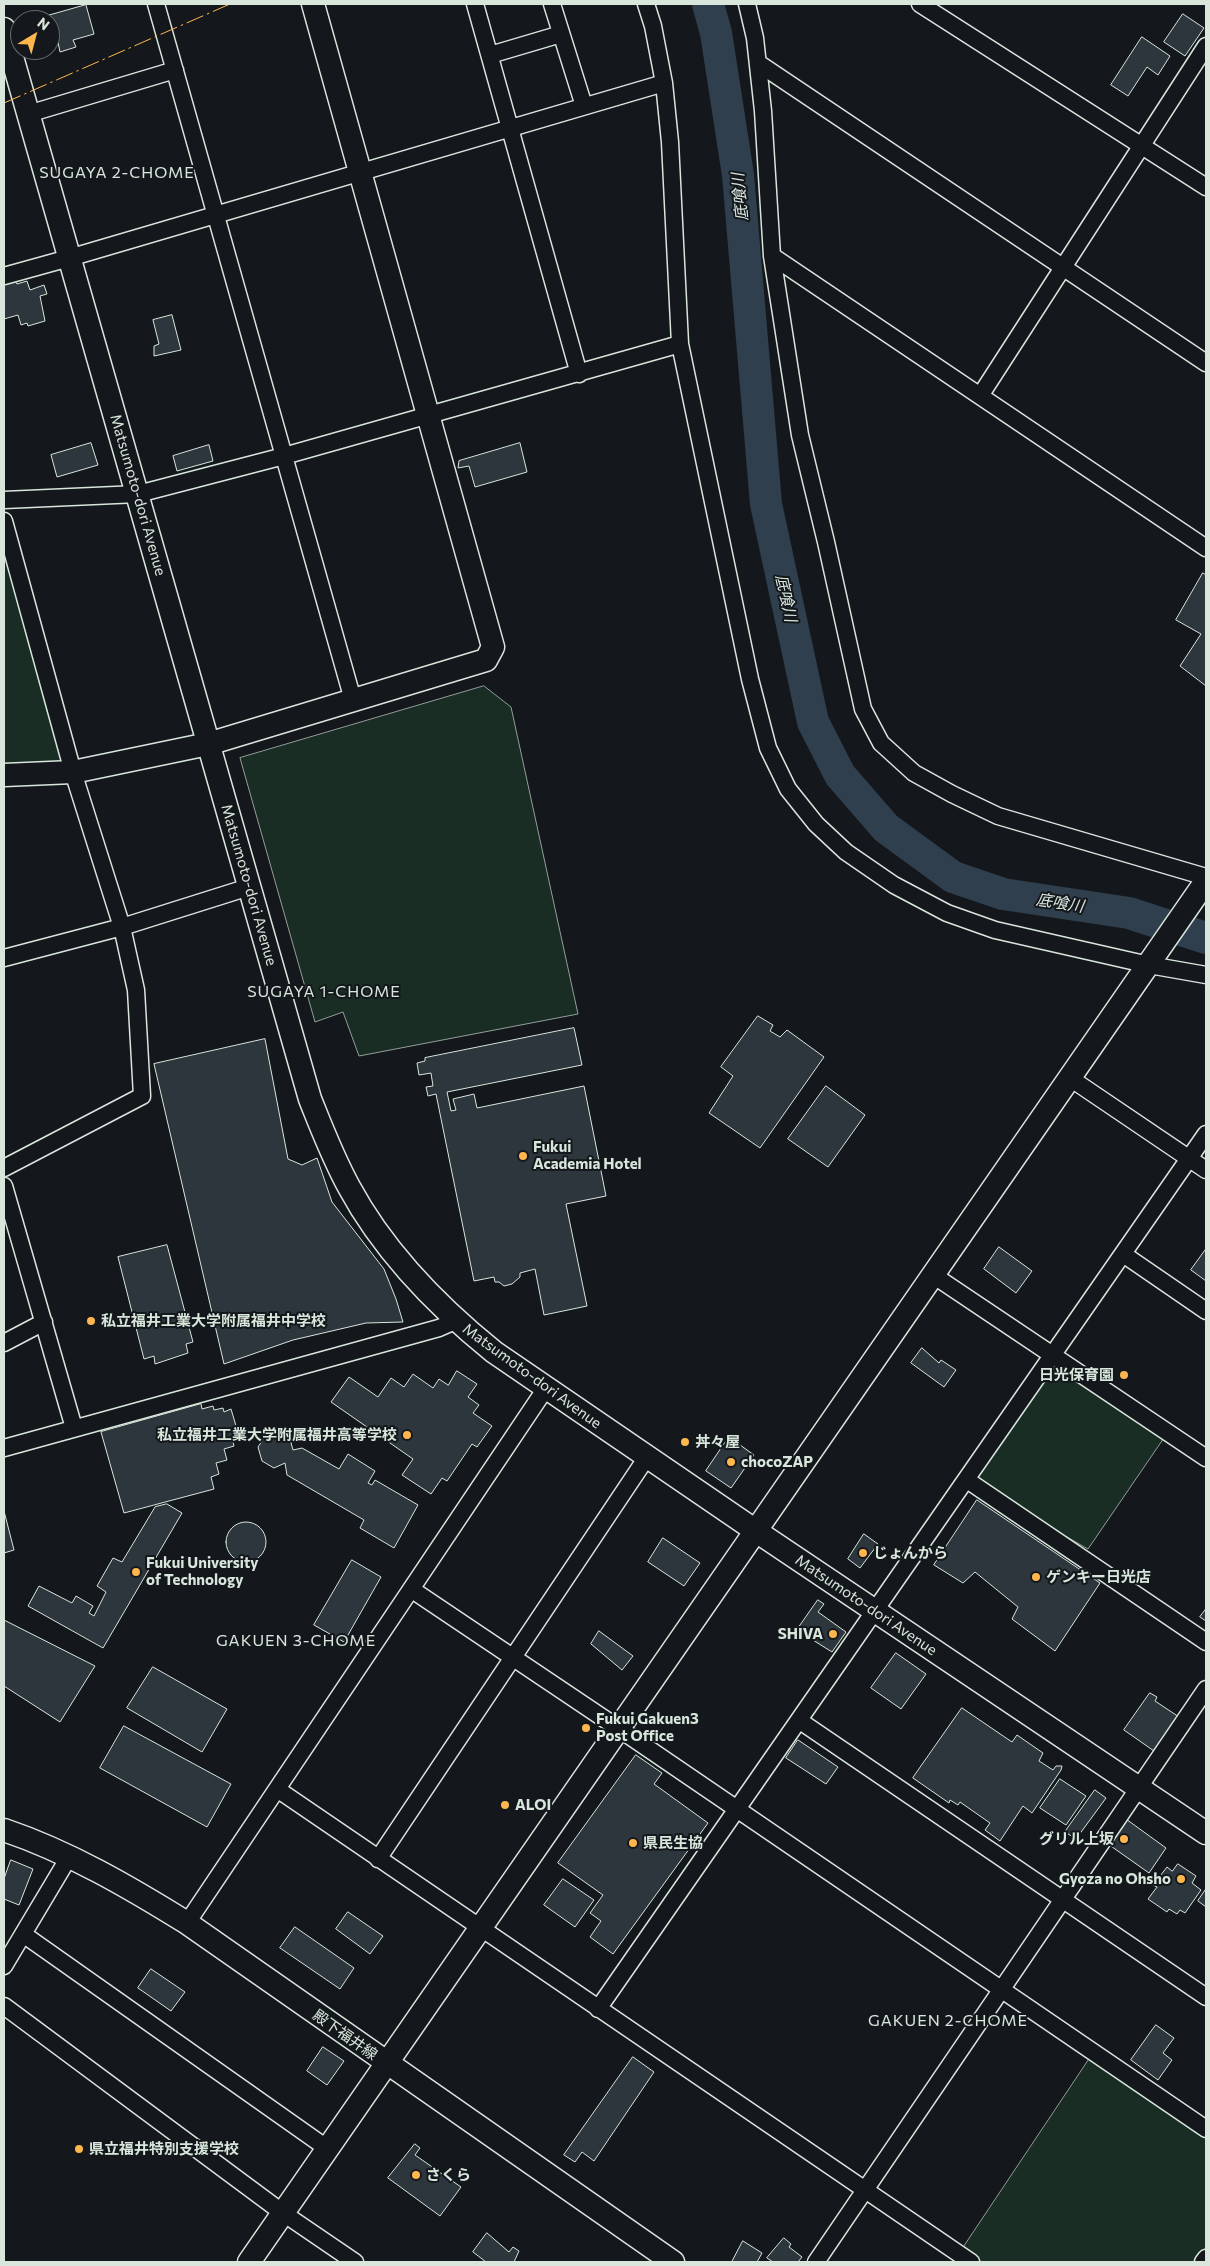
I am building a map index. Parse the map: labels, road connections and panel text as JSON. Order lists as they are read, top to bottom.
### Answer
{
  "streets": {
    "street": ["Matsumoto-dori Avenue", "殿下福井線"]
  },
  "districts": [
    "SUGAYA 2-CHOME",
    "SUGAYA 1-CHOME",
    "GAKUEN 3-CHOME",
    "GAKUEN 2-CHOME"
  ],
  "water": ["底喰川"],
  "places": [
    "Fukui Academia Hotel",
    "私立福井工業大学附属福井中学校",
    "日光保育園",
    "私立福井工業大学附属福井高等学校",
    "丼々屋",
    "chocoZAP",
    "じょんから",
    "Fukui University of Technology",
    "ゲンキー日光店",
    "SHIVA",
    "Fukui Gakuen3 Post Office",
    "ALOI",
    "グリル上坂",
    "県民生協",
    "Gyoza no Ohsho",
    "県立福井特別支援学校",
    "さくら"
  ],
  "north": "top right"
}
